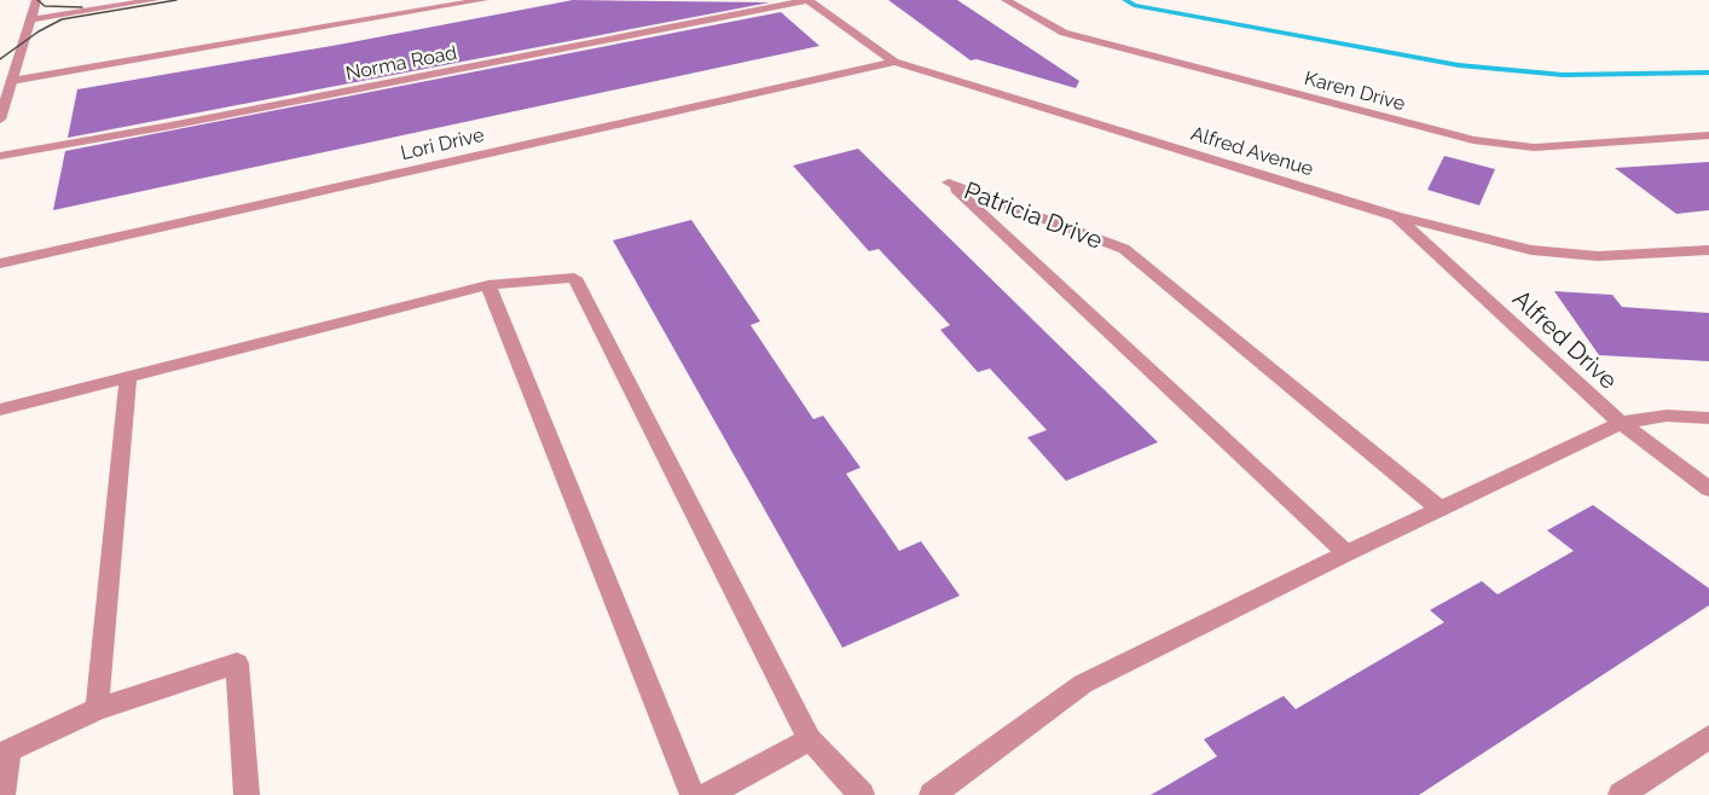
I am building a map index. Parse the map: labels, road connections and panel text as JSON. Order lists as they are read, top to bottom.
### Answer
{
  "streets": {
    "street": [
      "Norma Road",
      "Karen Drive",
      "Lori Drive",
      "Alfred Avenue",
      "Patricia Drive",
      "Alfred Drive"
    ]
  },
  "crossings": [
    ["Norma Road", "Alfred Avenue"],
    ["Lori Drive", "Alfred Avenue"],
    ["Alfred Avenue", "Alfred Drive"]
  ]
}
